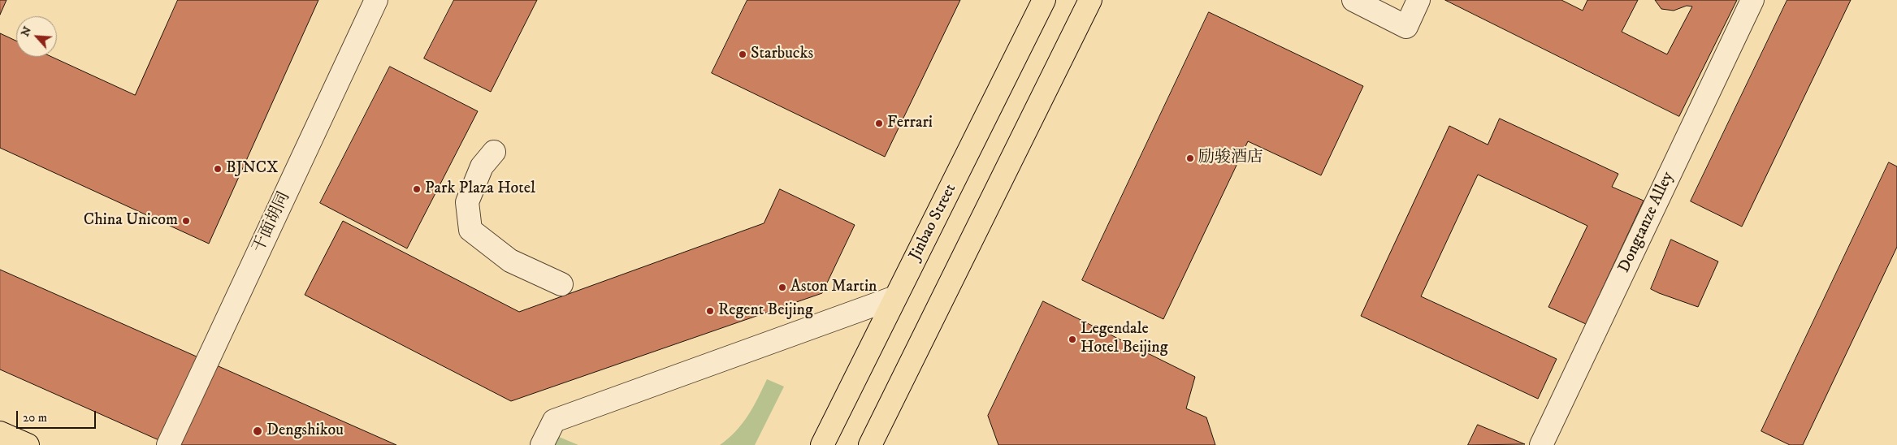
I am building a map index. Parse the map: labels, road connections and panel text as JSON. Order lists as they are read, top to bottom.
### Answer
{
  "streets": {
    "main road": ["Jinbao Street"],
    "street": ["干面胡同", "Dongtanze Alley"]
  },
  "places": [
    "Starbucks",
    "Ferrari",
    "励骏酒店",
    "BJNCX",
    "Park Plaza Hotel",
    "China Unicom",
    "Aston Martin",
    "Regent Beijing",
    "Legendale Hotel Beijing",
    "Dengshikou"
  ],
  "scale_bar": "20 m",
  "north": "top left"
}
